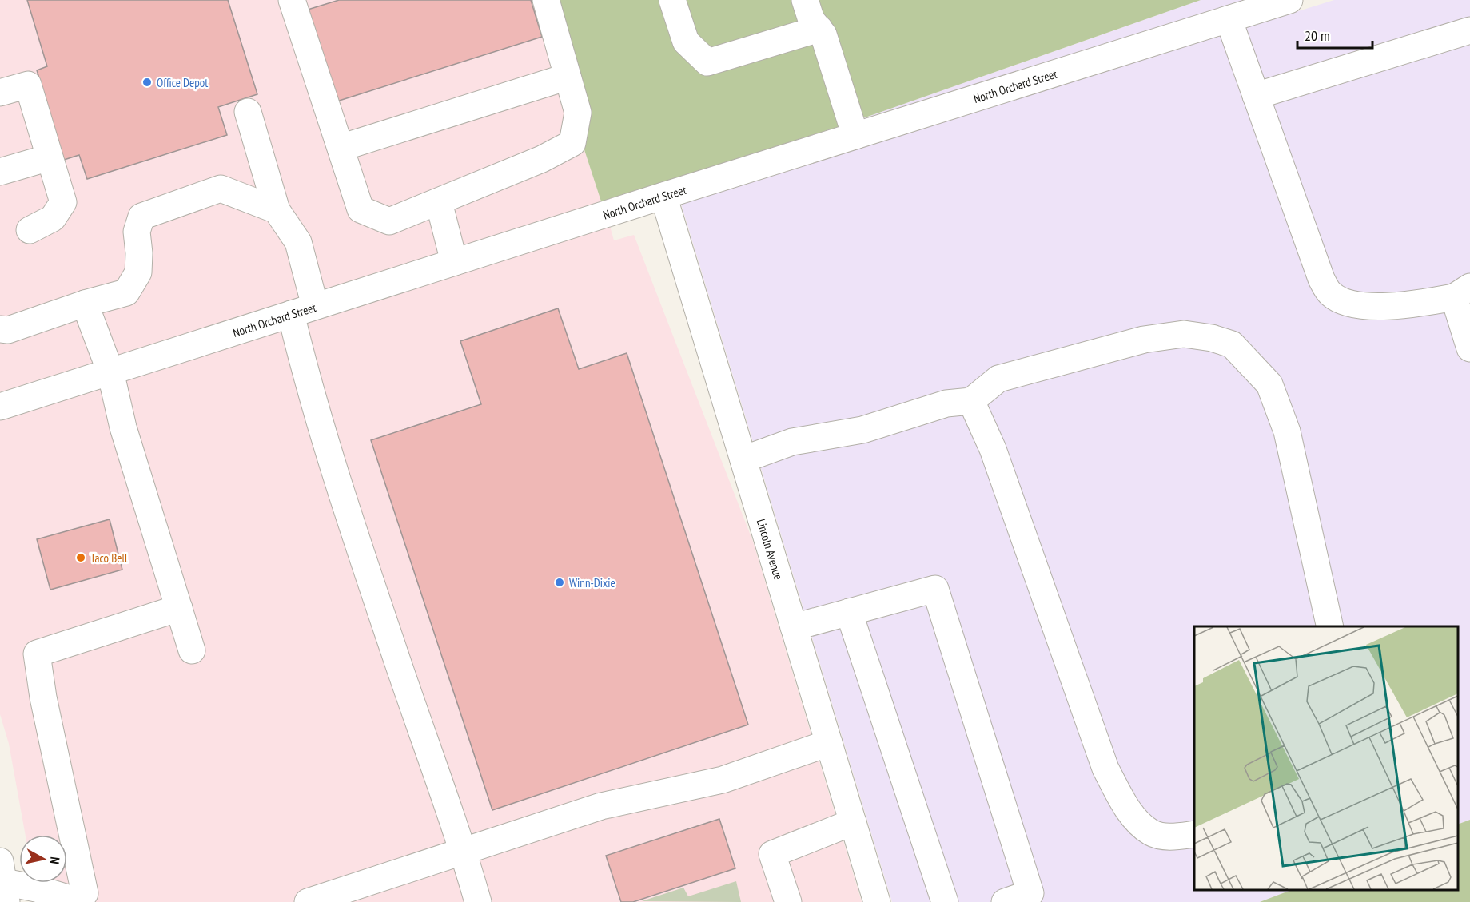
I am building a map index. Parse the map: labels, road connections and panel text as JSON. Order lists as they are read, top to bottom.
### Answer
{
  "streets": {
    "street": ["North Orchard Street", "Lincoln Avenue"]
  },
  "crossings": [
    ["North Orchard Street", "Lincoln Avenue"]
  ],
  "places": ["Office Depot", "Taco Bell", "Winn-Dixie"],
  "scale_bar": "20 m",
  "north": "right"
}
